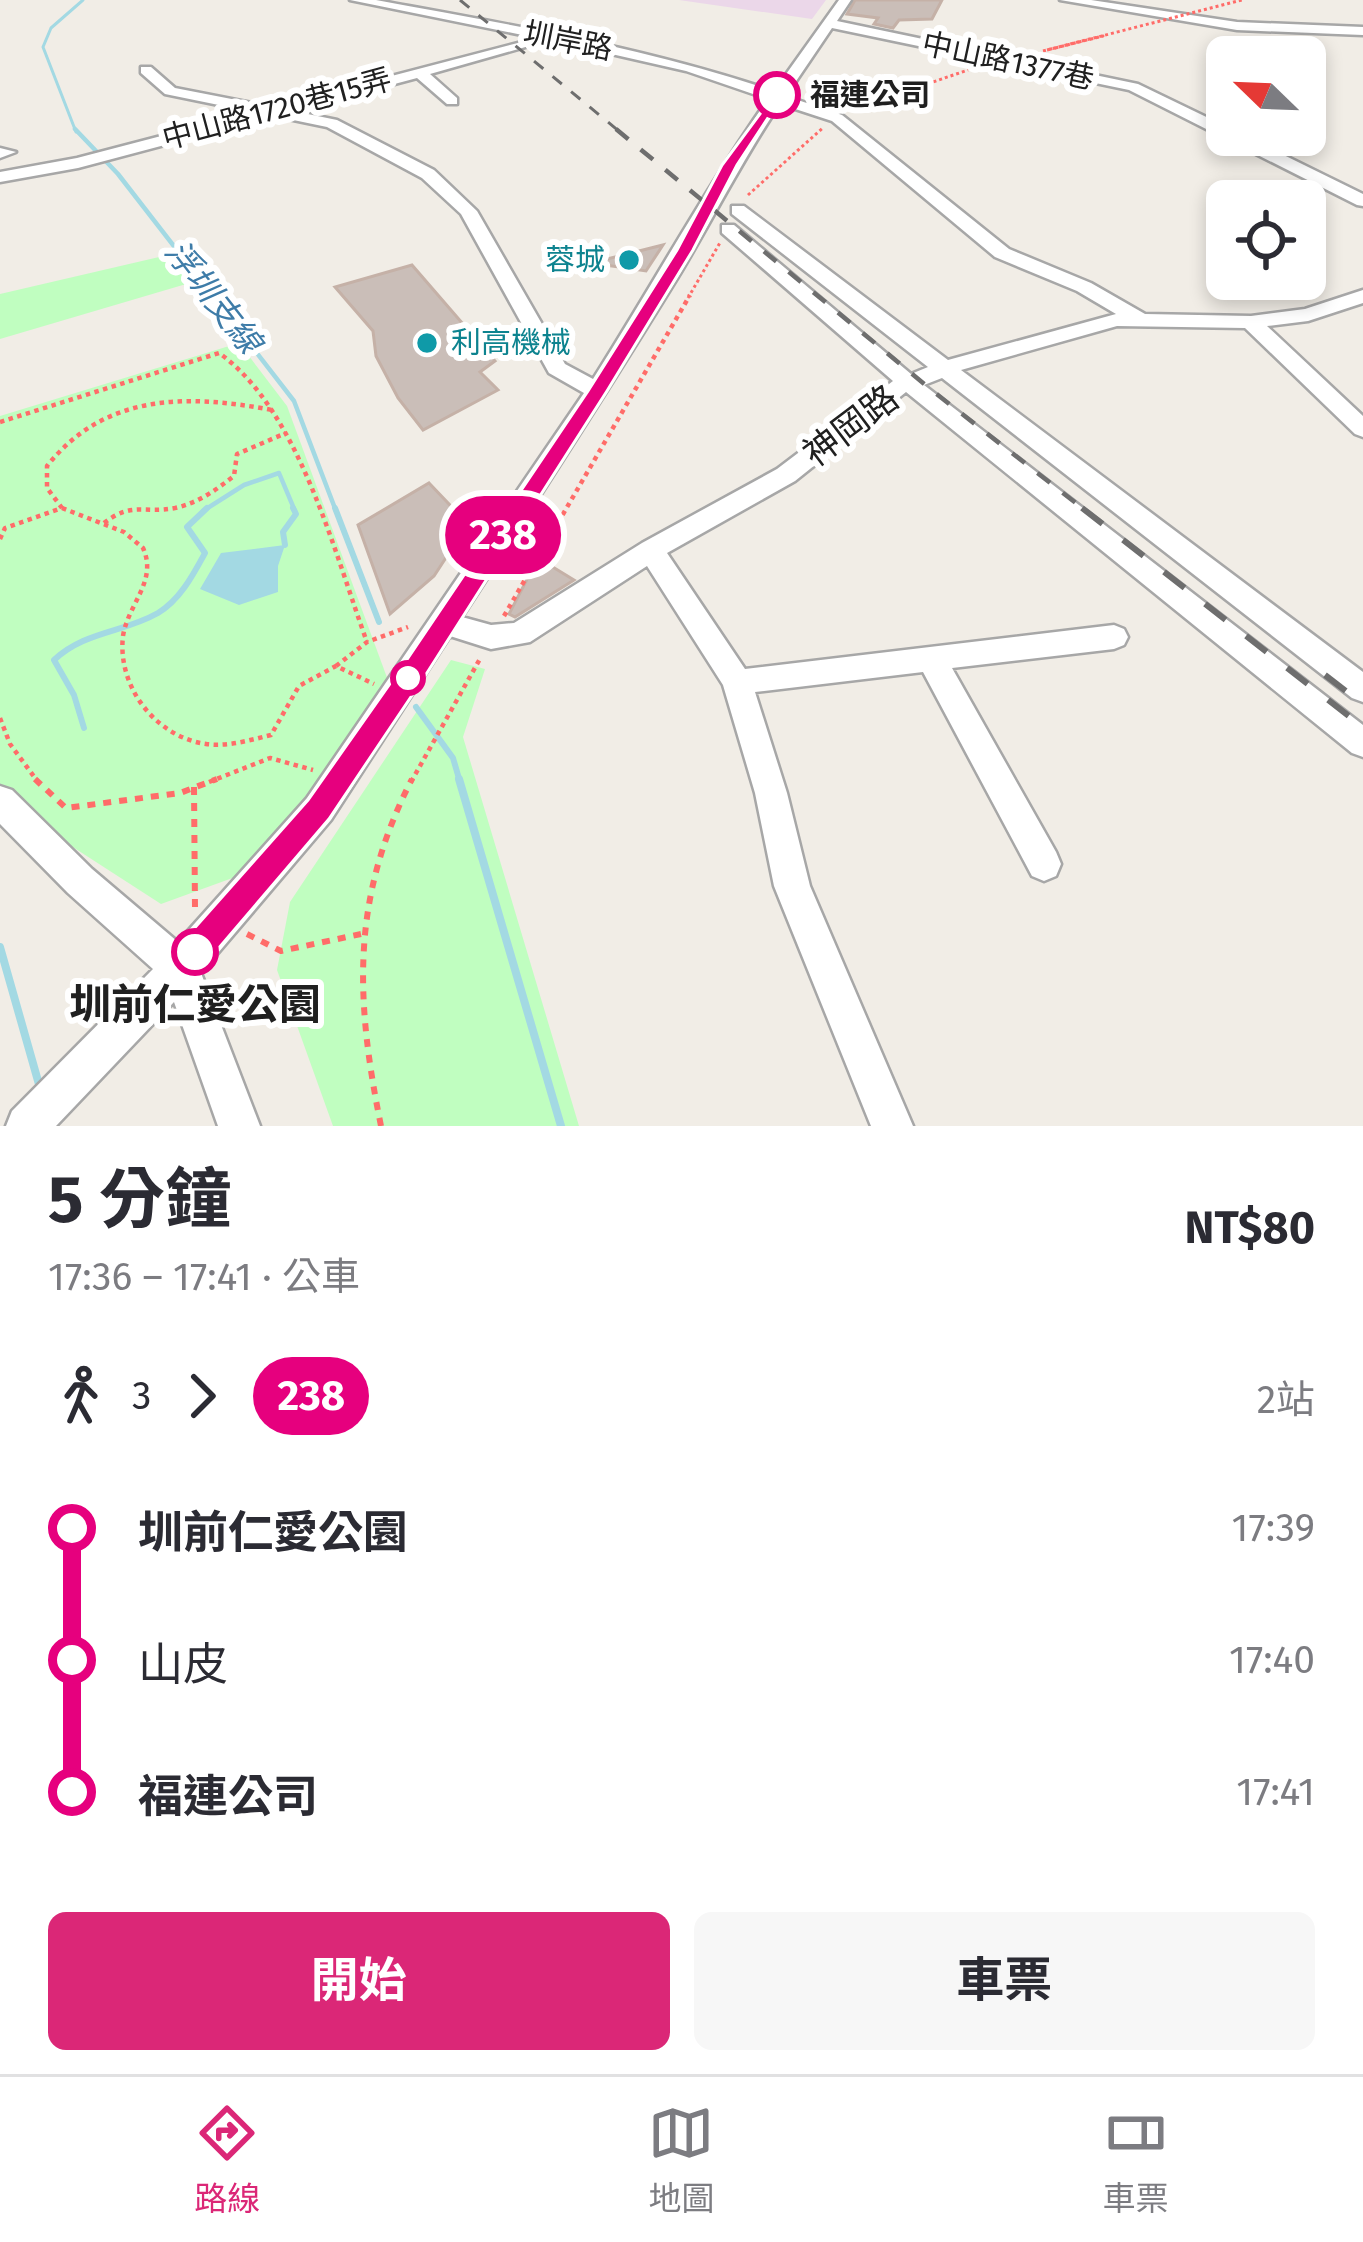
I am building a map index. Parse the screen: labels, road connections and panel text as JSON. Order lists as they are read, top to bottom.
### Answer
{
  "streets": {
    "street": [
      "圳岸路",
      "中山路1377巷",
      "中山路1720巷15弄",
      "神岡路"
    ]
  },
  "crossings": [
    ["圳岸路", "中山路1720巷15弄"],
    ["圳岸路", "神岡路"]
  ],
  "water": ["浮圳支線"],
  "places": [
    "福連公司",
    "蓉城",
    "利高機械",
    "圳前仁愛公園"
  ],
  "lines": ["bus line 238"],
  "north": "top left",
  "page": {
    "on_map": "238",
    "heading": ["5 分鐘", "17:36 – 17:41 · 公車", "NT$80"],
    "legs": ["3", "238", "2站"],
    "list": [
      {
        "name": "圳前仁愛公園",
        "value": "17:39"
      },
      {
        "name": "山皮",
        "value": "17:40"
      },
      {
        "name": "福連公司",
        "value": "17:41"
      }
    ],
    "buttons": ["開始", "車票"],
    "tabs": ["路線", "地圖", "車票"]
  }
}
